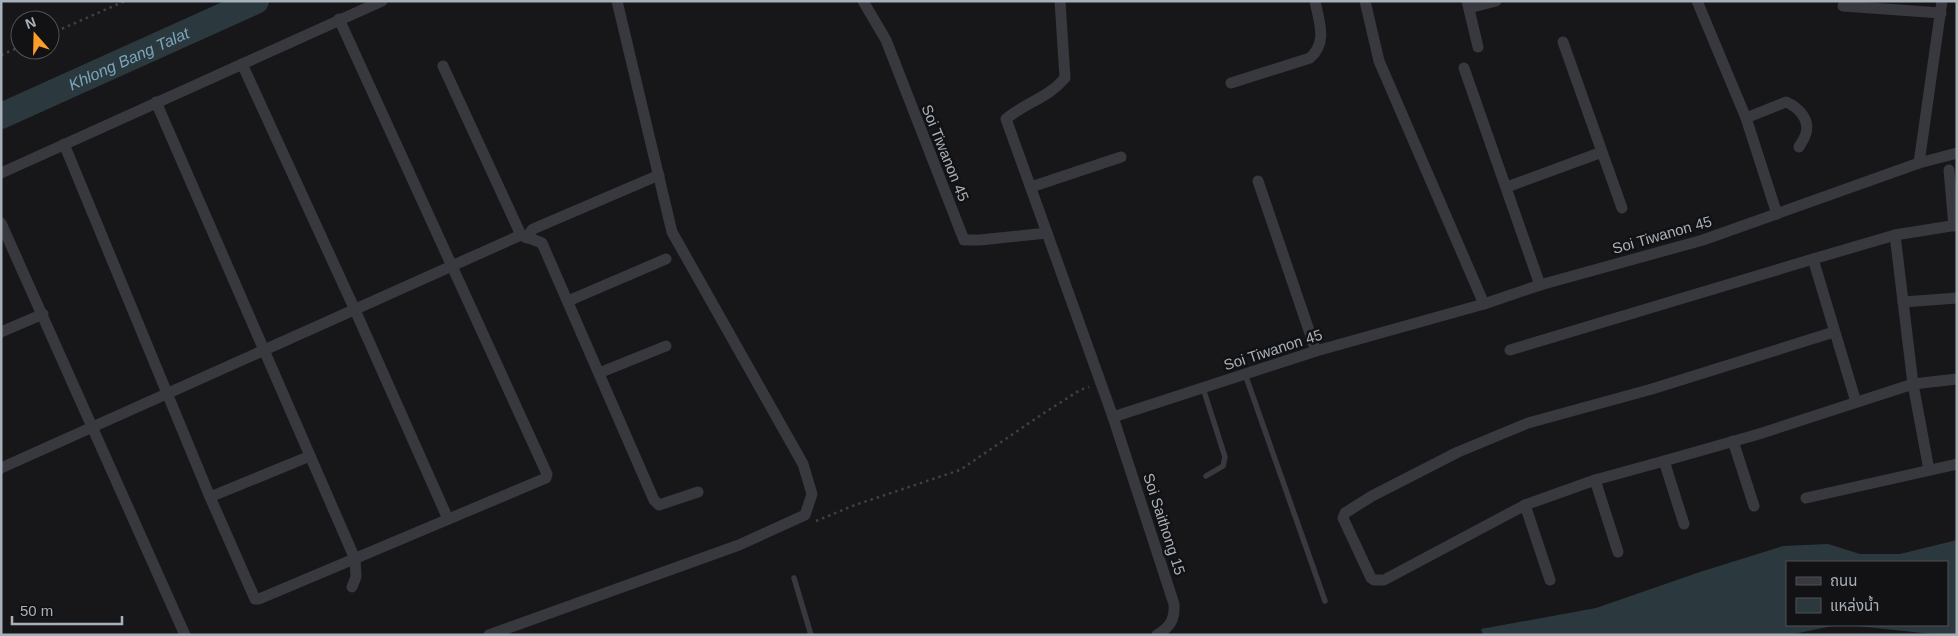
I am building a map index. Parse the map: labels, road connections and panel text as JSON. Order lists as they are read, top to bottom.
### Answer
{
  "streets": {
    "street": ["Soi Tiwanon 45", "Soi Saithong 15"]
  },
  "crossings": [
    ["Soi Tiwanon 45", "Soi Saithong 15"]
  ],
  "water": ["Khlong Bang Talat"],
  "legend": ["ถนน", "แหล่งน้ำ"],
  "scale_bar": "50 m",
  "north": "top"
}
